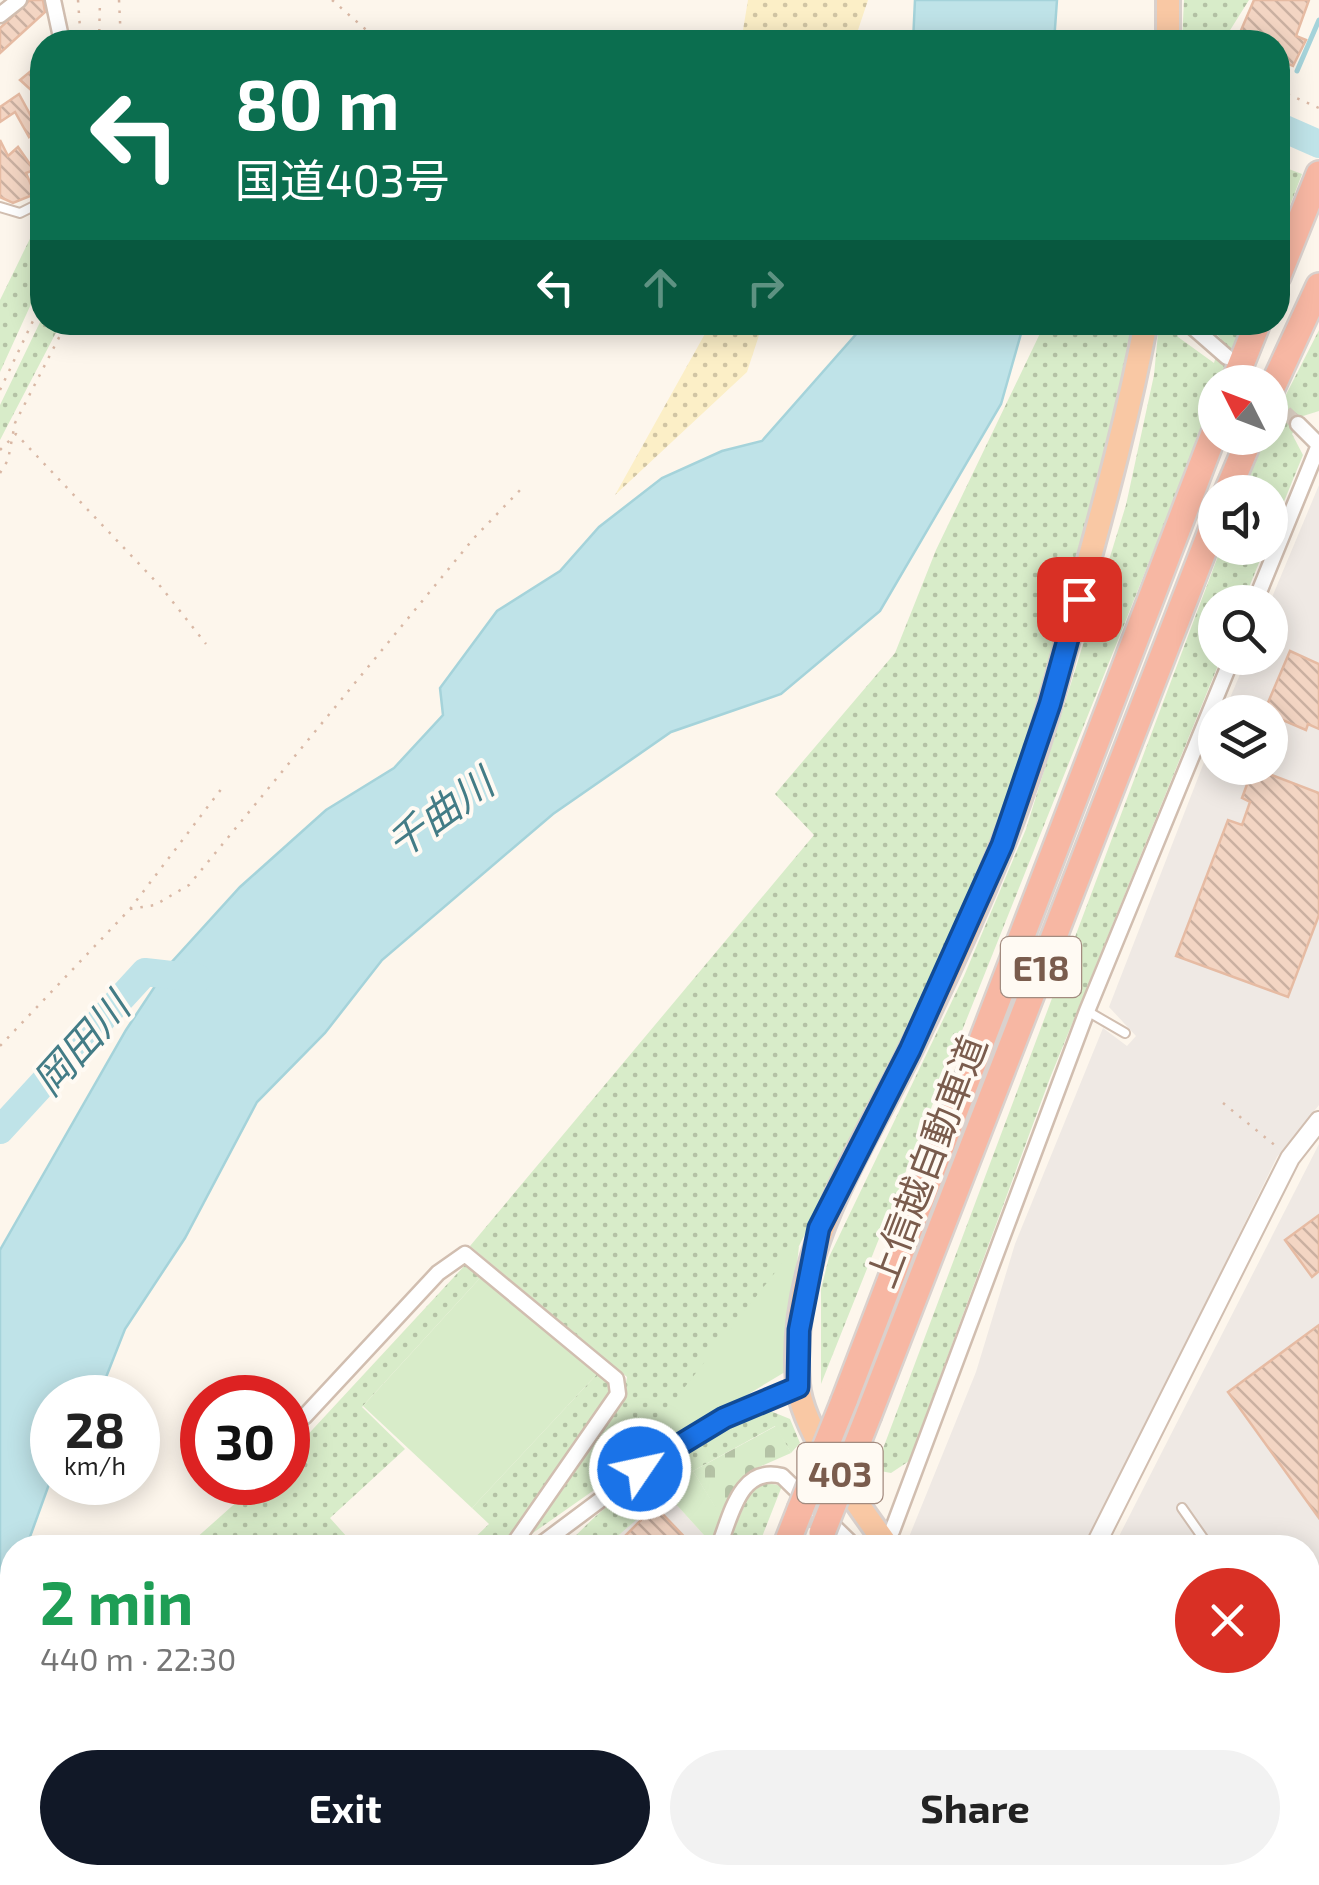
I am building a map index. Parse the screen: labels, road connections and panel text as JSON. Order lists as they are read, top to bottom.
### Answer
{
  "streets": {
    "highway": ["E18", "上信越自動車道", "403"]
  },
  "water": ["千曲川", "岡田川"],
  "north": "top left",
  "page": {
    "turn": ["80 m", "国道403号"],
    "speed": "28 km/h",
    "limit": "30",
    "heading": ["2 min", "440 m · 22:30"],
    "buttons": ["Exit", "Share"]
  }
}
